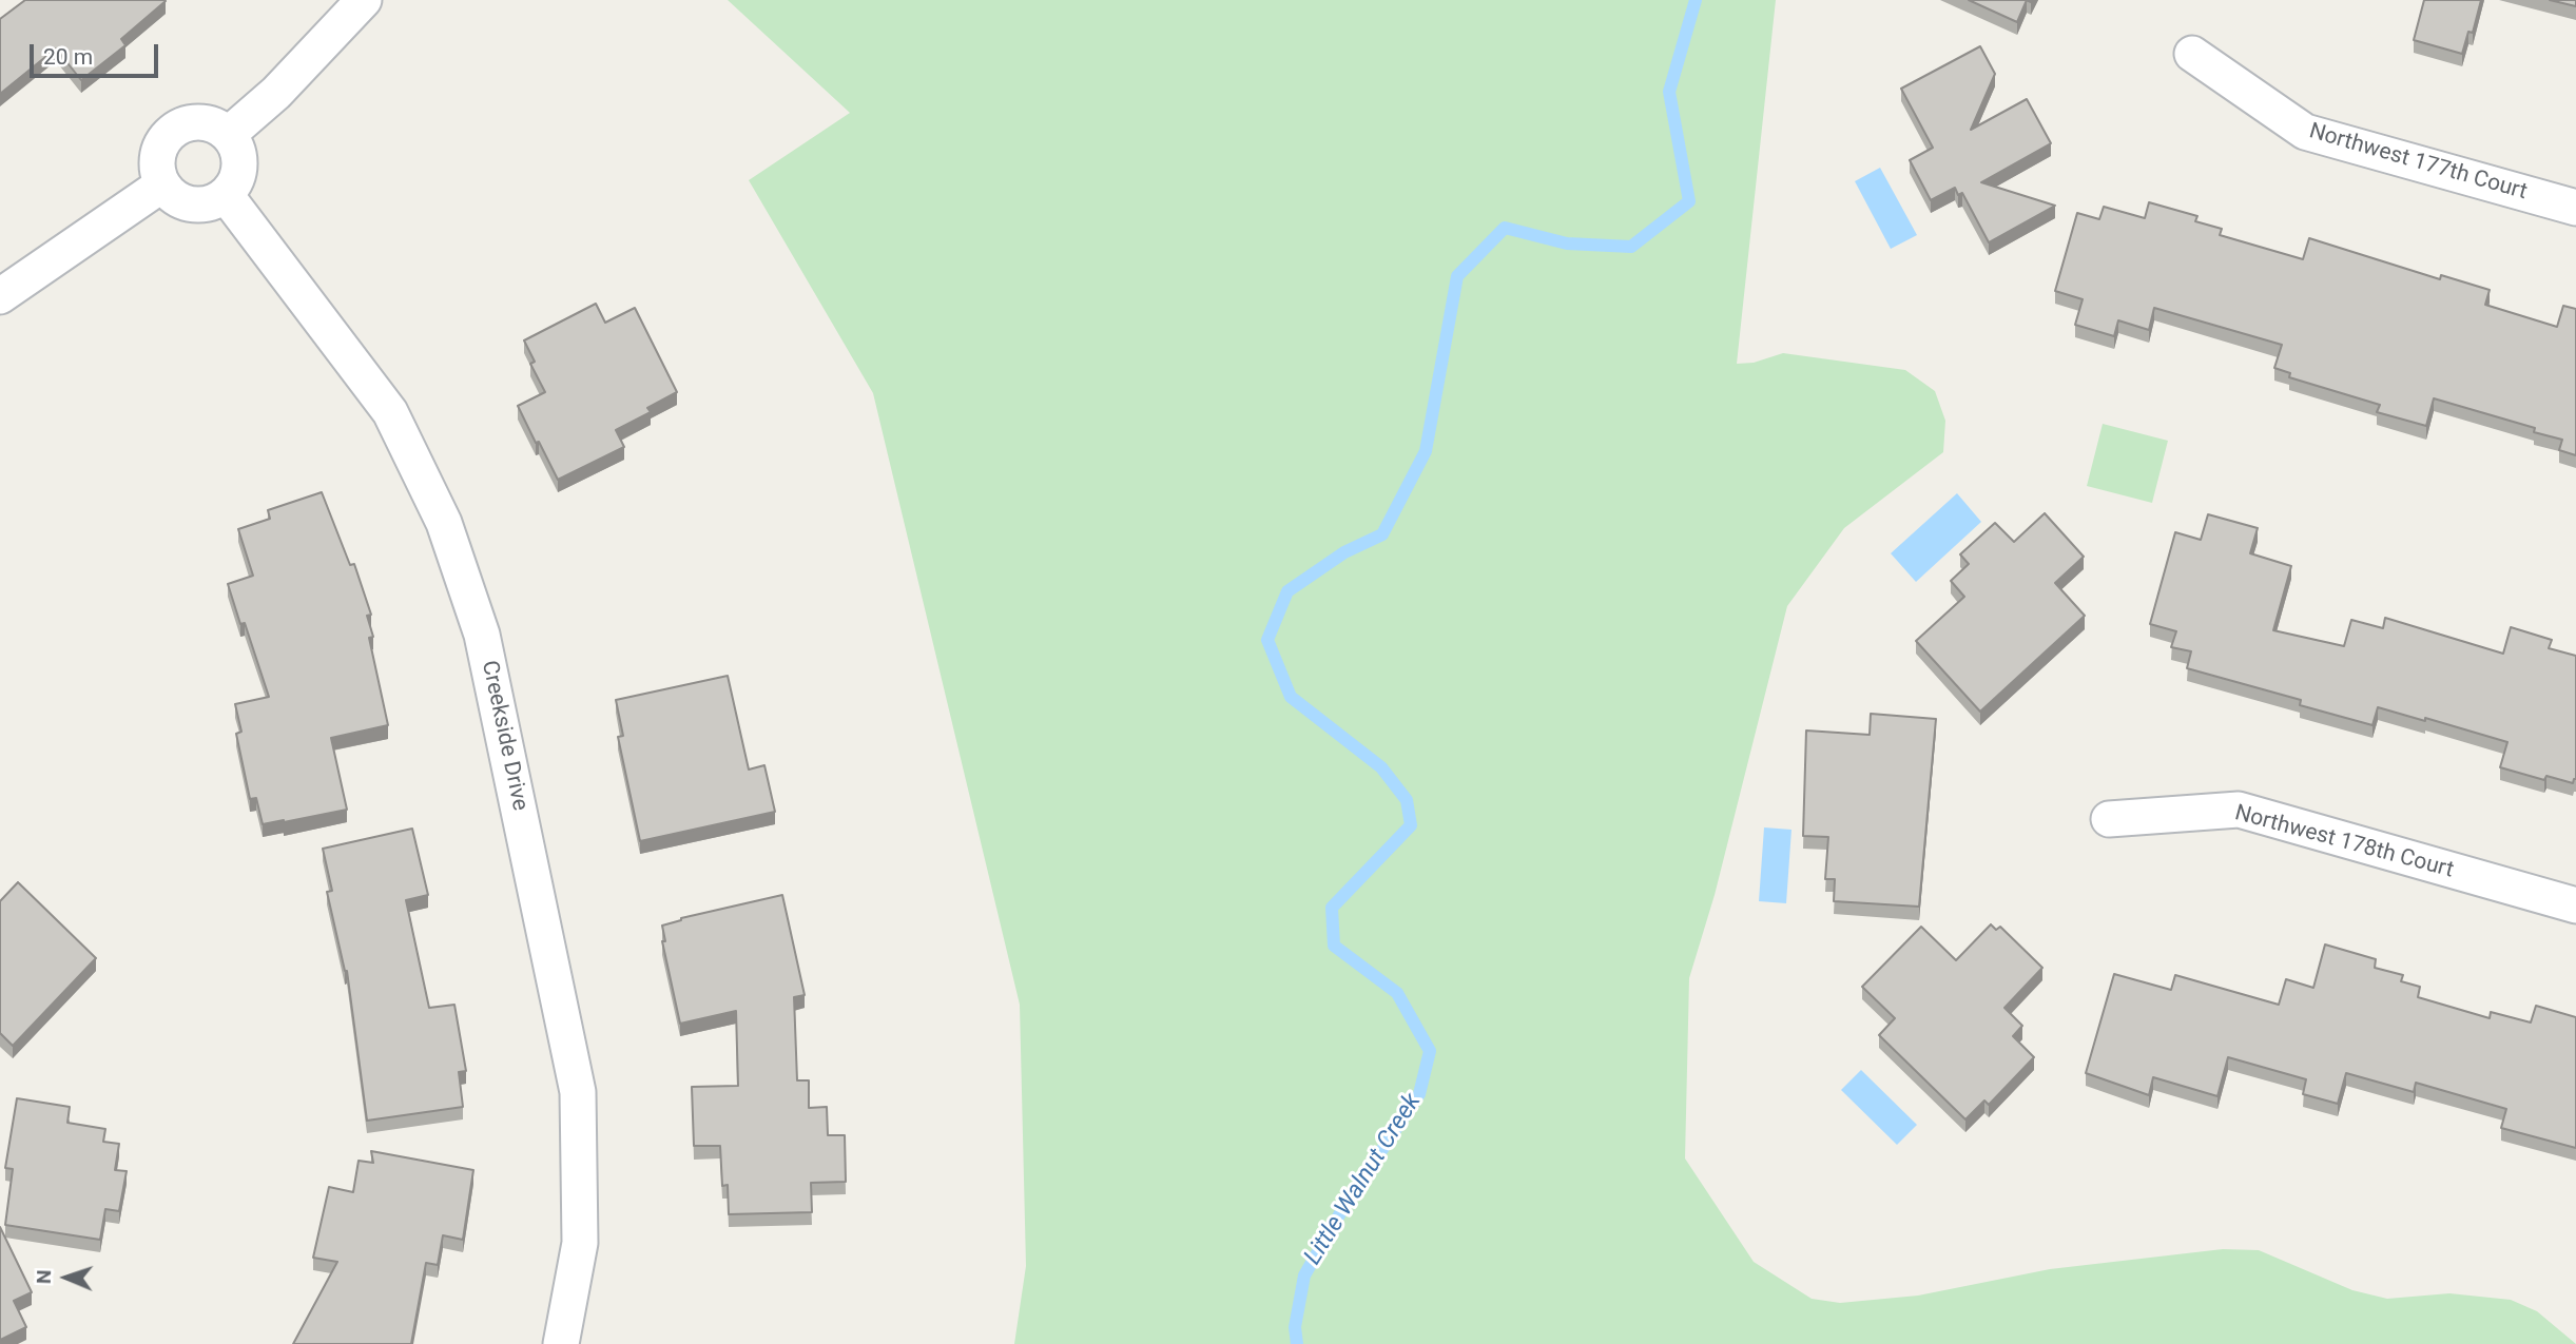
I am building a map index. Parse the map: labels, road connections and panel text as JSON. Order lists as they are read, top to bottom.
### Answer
{
  "streets": {
    "street": ["Northwest 177th Court", "Creekside Drive", "Northwest 178th Court"]
  },
  "water": ["Little Walnut Creek"],
  "scale_bar": "20 m",
  "north": "left"
}
